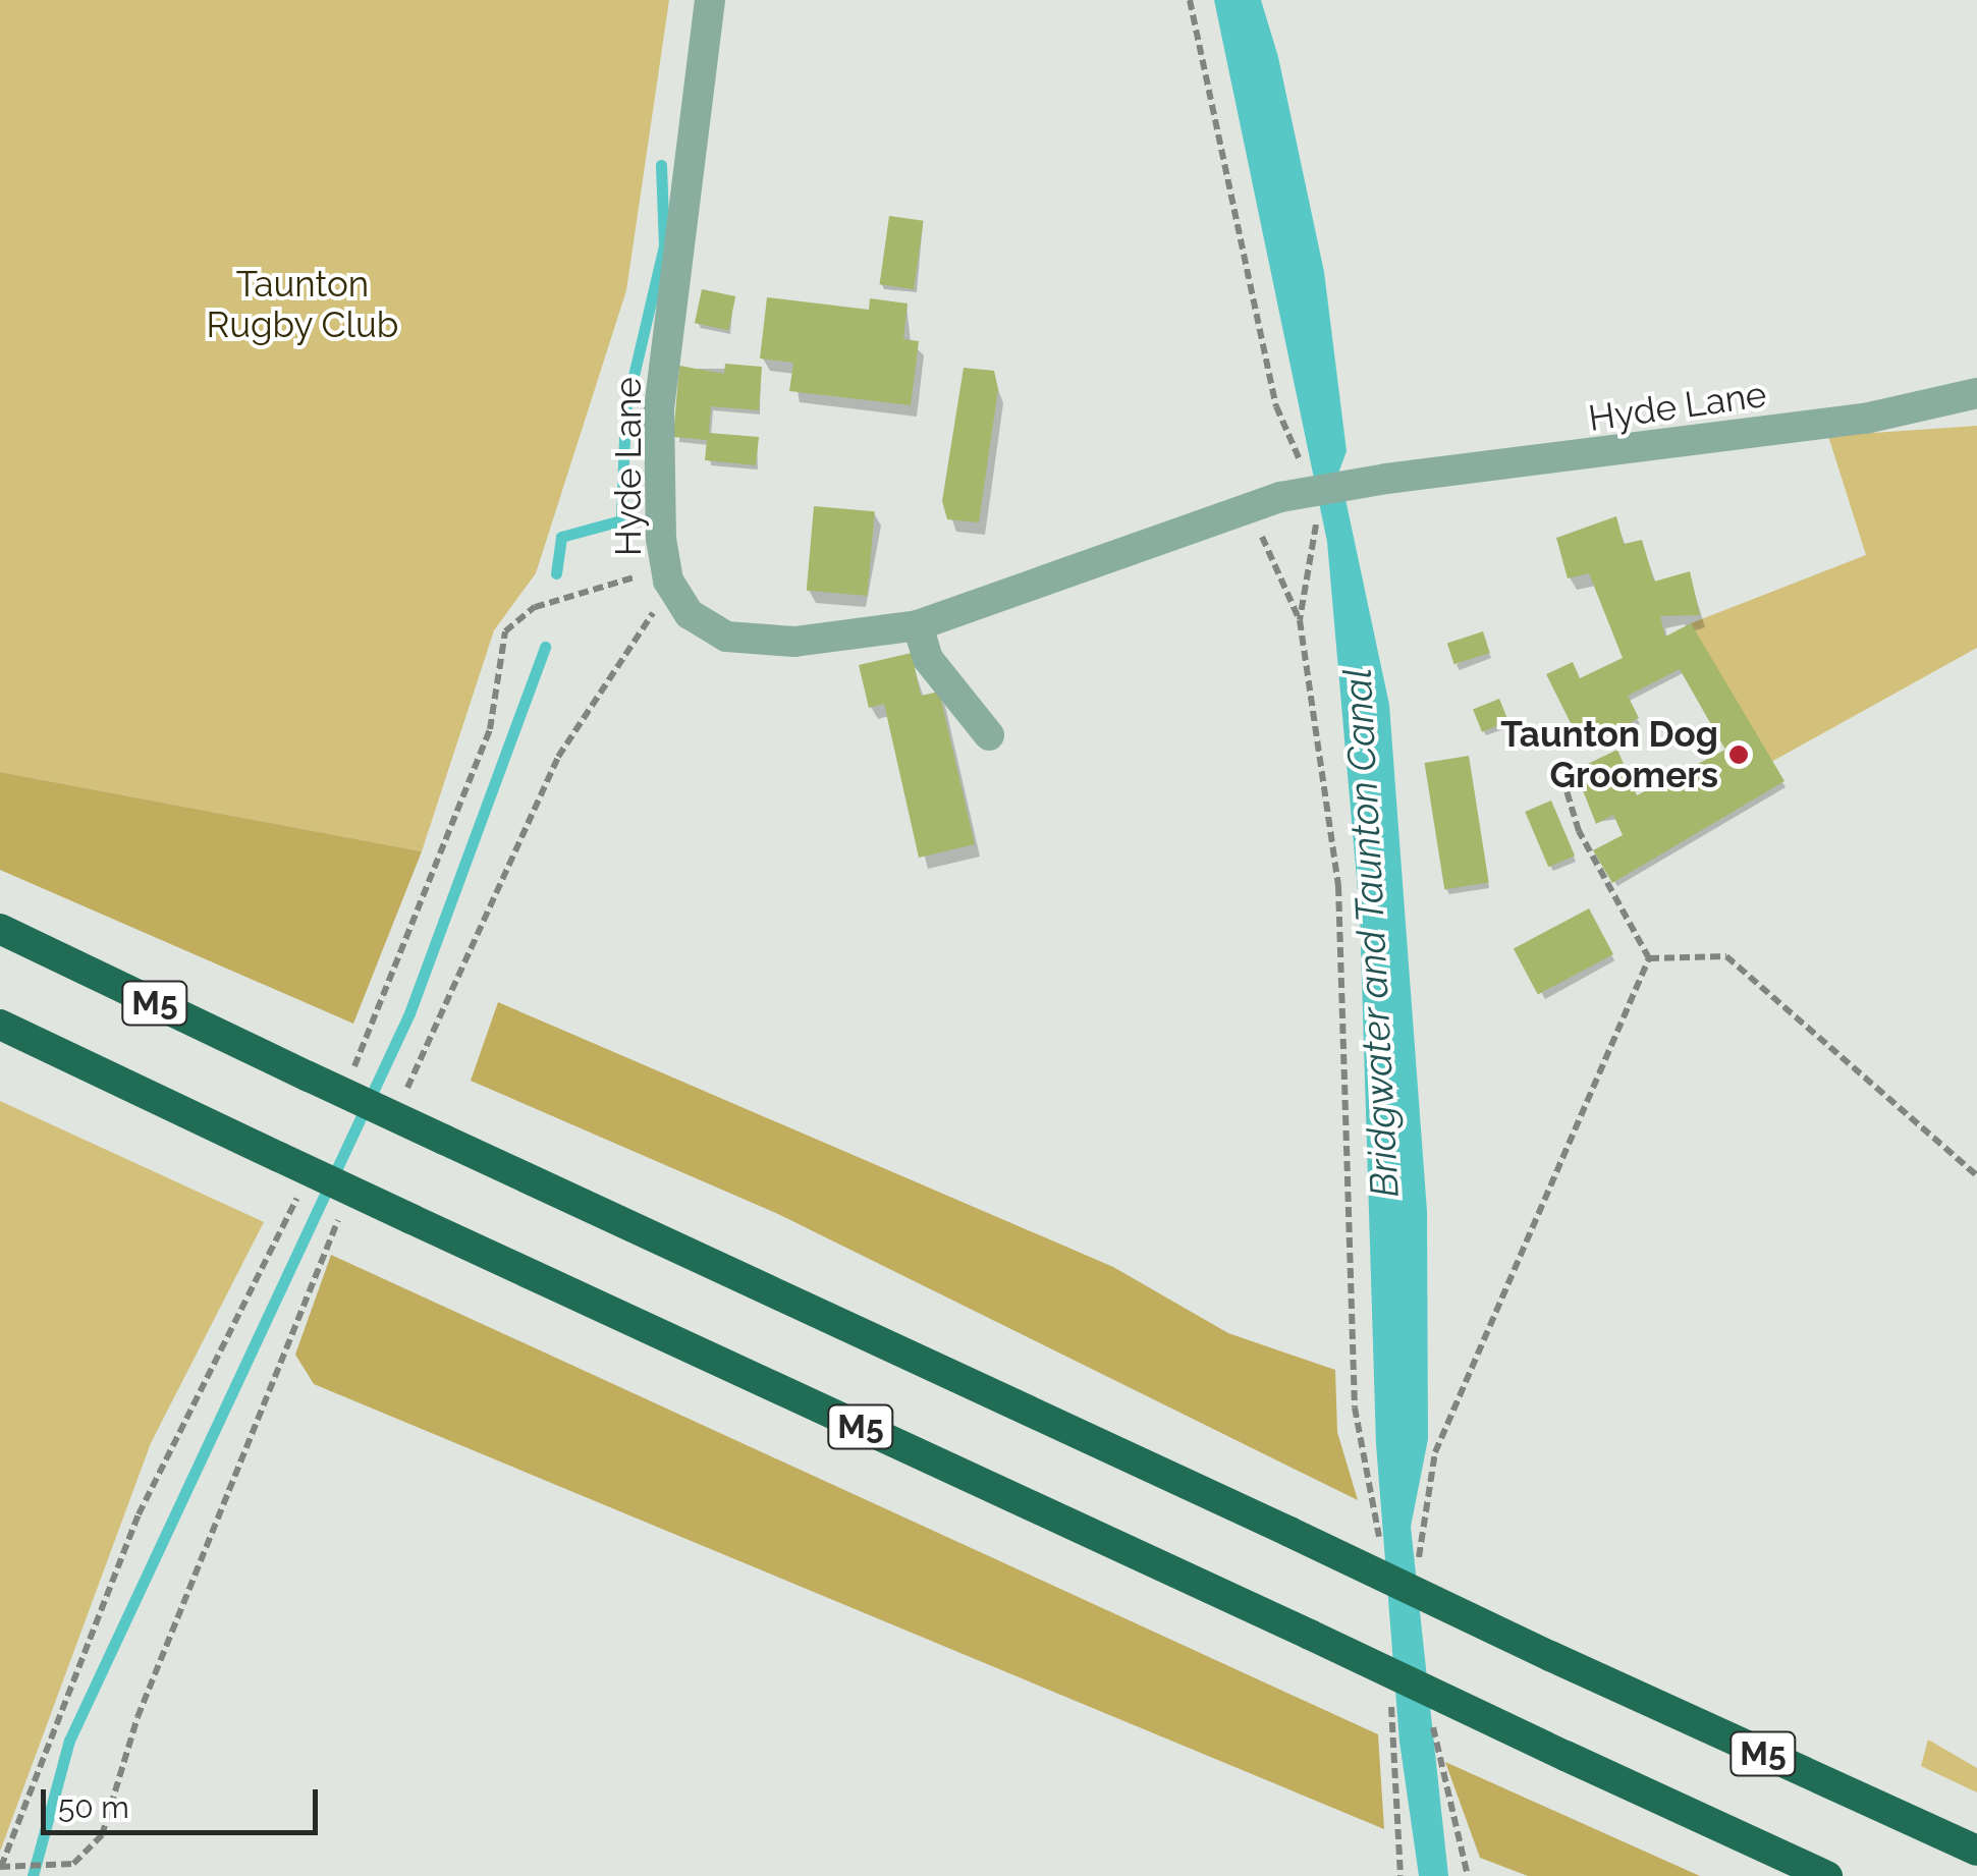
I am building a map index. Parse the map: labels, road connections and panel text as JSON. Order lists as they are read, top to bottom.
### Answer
{
  "streets": {
    "highway": ["M5"],
    "street": ["Hyde Lane"]
  },
  "water": ["Bridgwater and Taunton Canal"],
  "parks": ["Taunton Rugby Club"],
  "places": ["Taunton Dog Groomers"],
  "scale_bar": "50 m"
}
